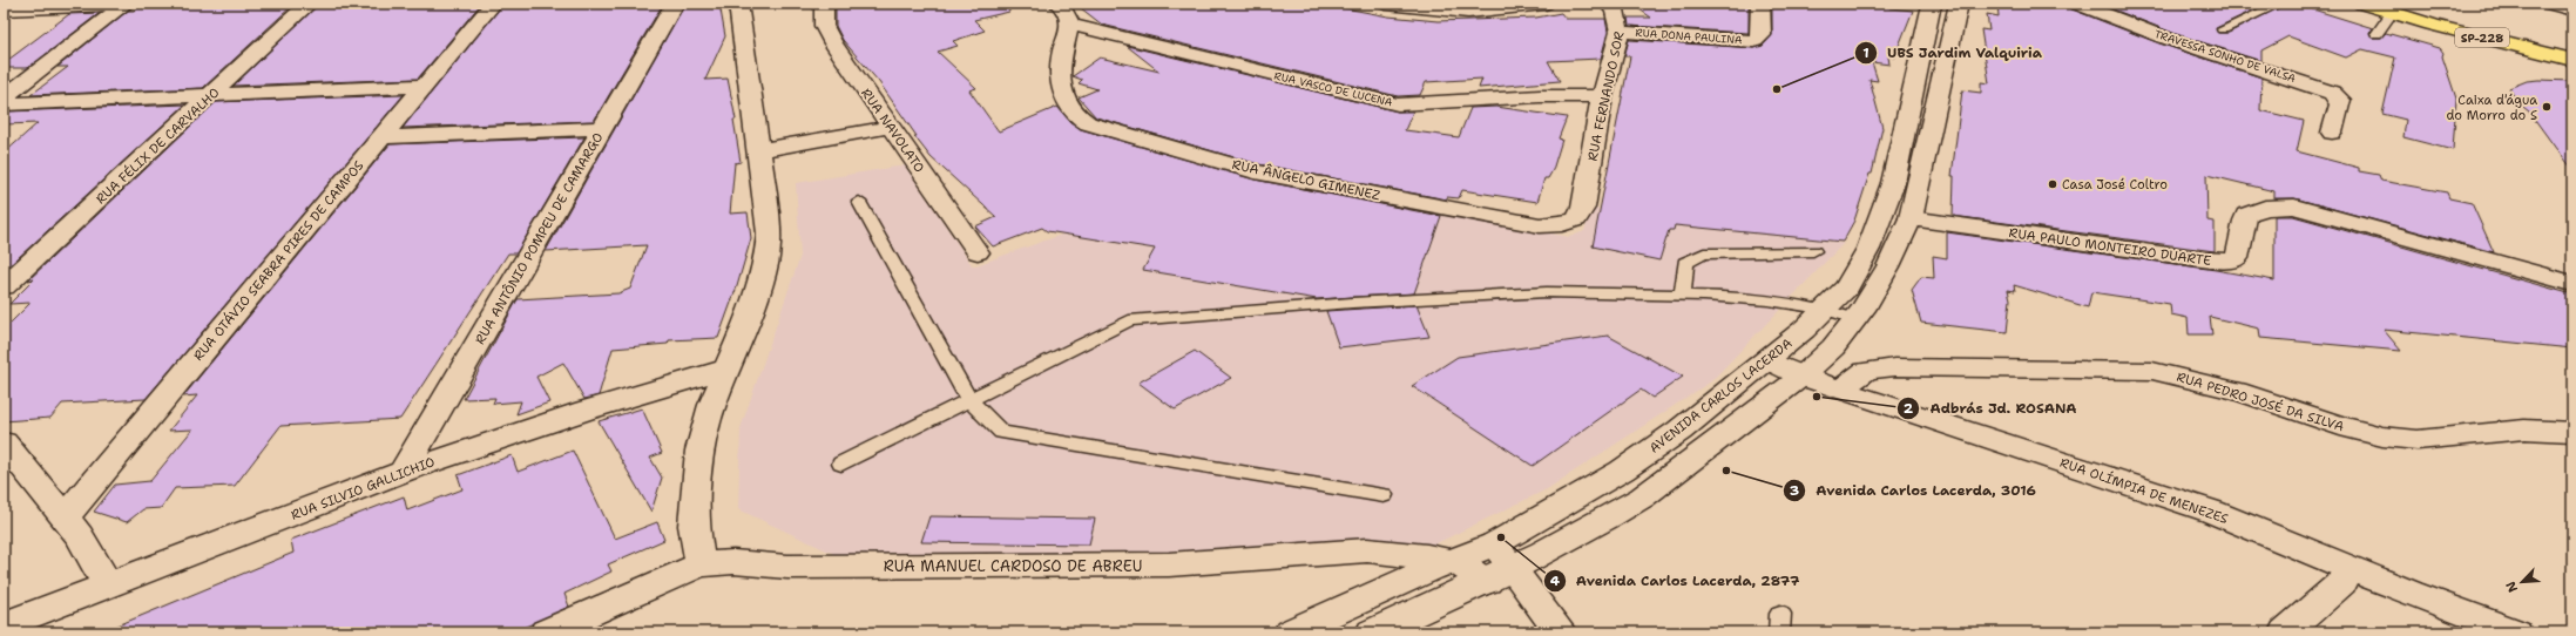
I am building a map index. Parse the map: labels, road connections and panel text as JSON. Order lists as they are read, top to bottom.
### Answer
{
  "streets": {
    "main road": ["SP-228"],
    "street": [
      "RUA DONA PAULINA",
      "TRAVESSA SONHO DE VALSA",
      "RUA VASCO DE LUCENA",
      "RUA FERNANDO SOR",
      "RUA NAVOLATO",
      "RUA FÉLIX DE CARVALHO",
      "RUA ÂNGELO GIMENEZ",
      "RUA ANTÔNIO POMPEU DE CAMARGO",
      "RUA PAULO MONTEIRO DUARTE",
      "RUA OTÁVIO SEABRA PIRES DE CAMPOS",
      "AVENIDA CARLOS LACERDA",
      "RUA PEDRO JOSÉ DA SILVA",
      "RUA SILVIO GALLICHIO",
      "RUA OLÍMPIA DE MENEZES",
      "RUA MANUEL CARDOSO DE ABREU"
    ]
  },
  "crossings": [
    ["RUA DONA PAULINA", "RUA FERNANDO SOR"],
    ["RUA VASCO DE LUCENA", "RUA FERNANDO SOR"],
    ["RUA VASCO DE LUCENA", "RUA ÂNGELO GIMENEZ"],
    ["RUA FERNANDO SOR", "RUA ÂNGELO GIMENEZ"],
    ["RUA ANTÔNIO POMPEU DE CAMARGO", "RUA SILVIO GALLICHIO"],
    ["AVENIDA CARLOS LACERDA", "RUA OLÍMPIA DE MENEZES"],
    ["AVENIDA CARLOS LACERDA", "RUA MANUEL CARDOSO DE ABREU"],
    ["RUA PEDRO JOSÉ DA SILVA", "RUA OLÍMPIA DE MENEZES"]
  ],
  "places": [
    "UBS Jardim Valquiria",
    "Caixa d'água do Morro do S",
    "Casa José Coltro",
    "Adbrás Jd. ROSANA",
    "Avenida Carlos Lacerda, 3016",
    "Avenida Carlos Lacerda, 2877"
  ],
  "north": "bottom left"
}
